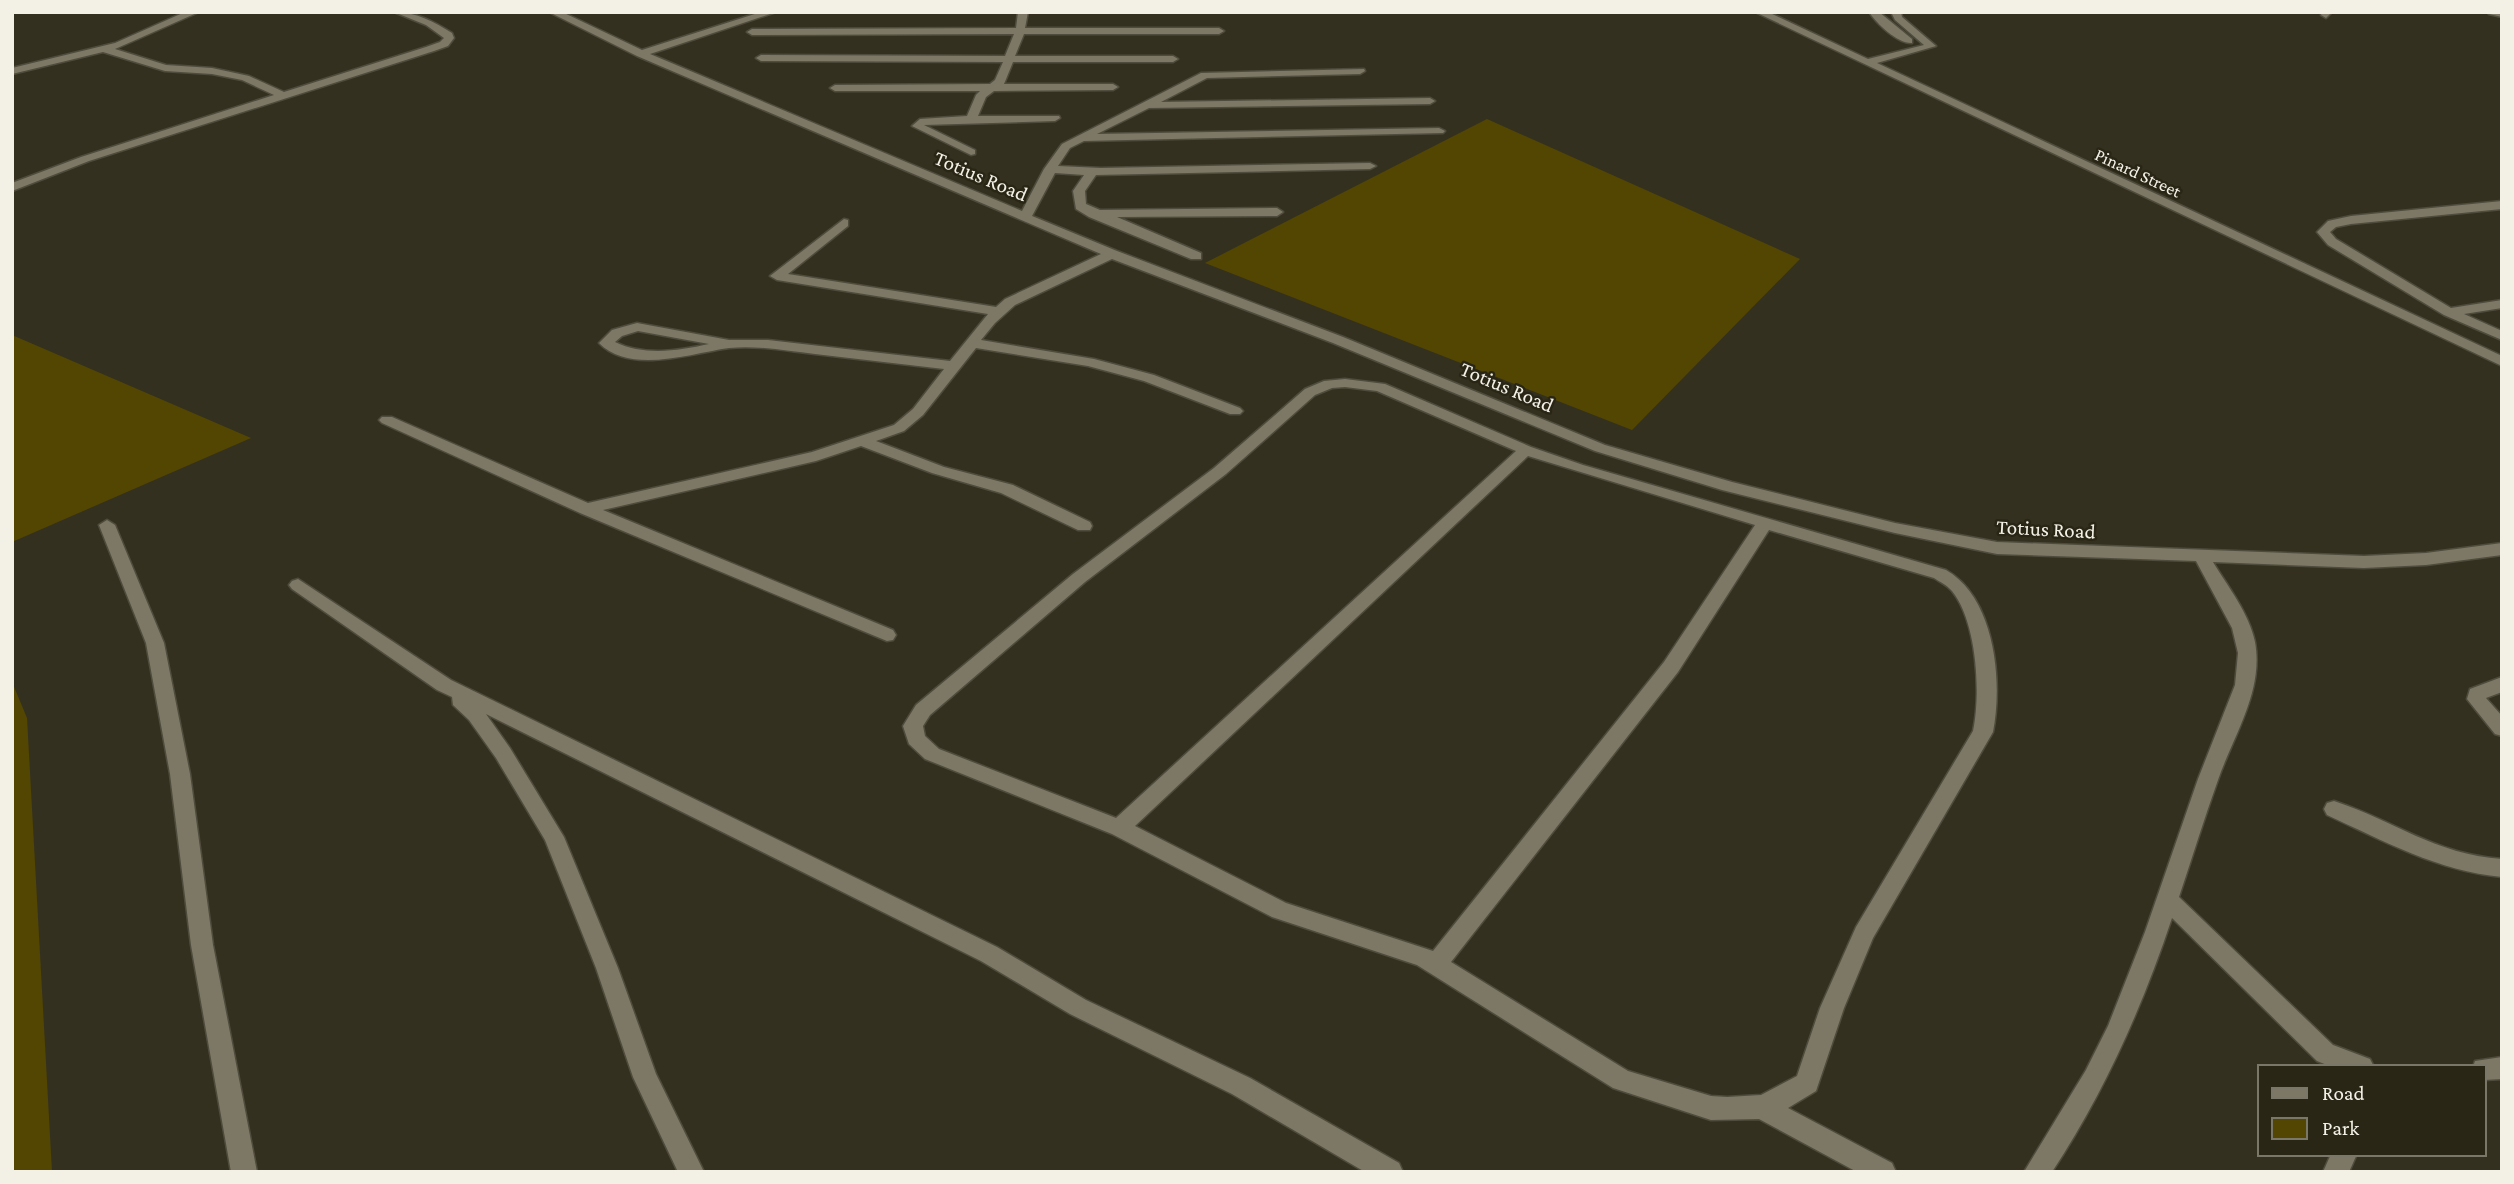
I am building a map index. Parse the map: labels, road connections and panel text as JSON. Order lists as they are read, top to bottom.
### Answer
{
  "streets": {
    "street": ["Pinard Street", "Totius Road"]
  },
  "legend": ["Road", "Park"]
}
